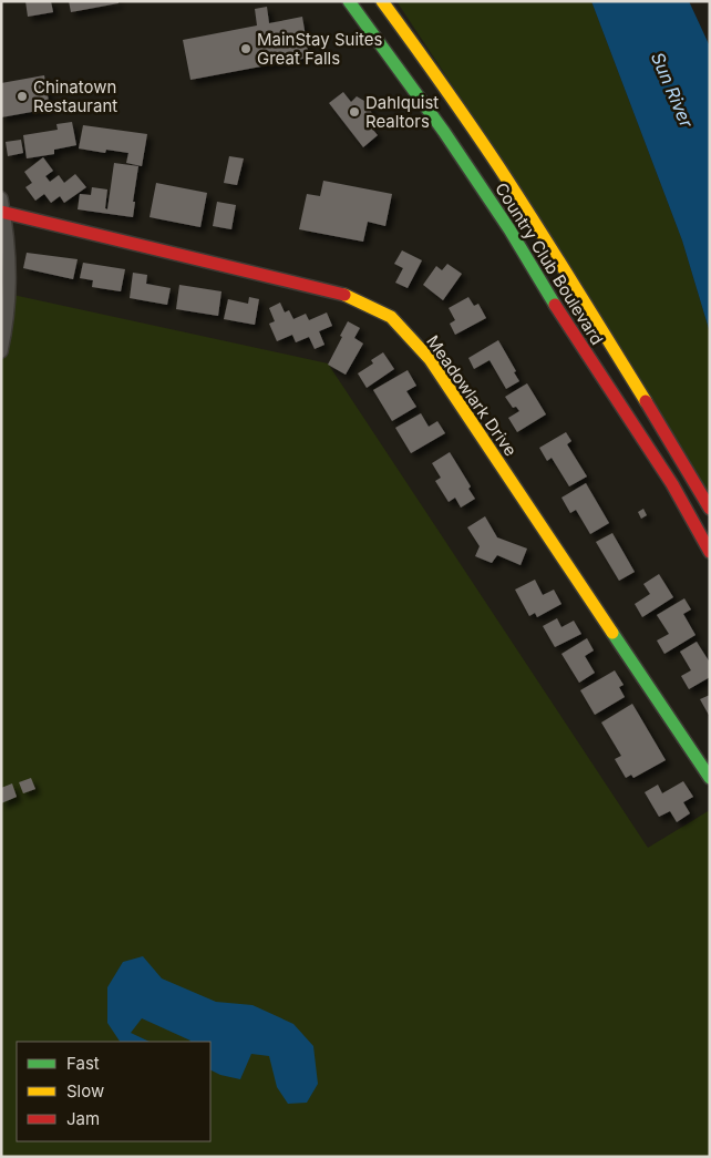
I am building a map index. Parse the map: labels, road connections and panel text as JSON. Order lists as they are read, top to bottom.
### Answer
{
  "streets": {
    "main road": ["Country Club Boulevard", "Meadowlark Drive"]
  },
  "water": ["Sun River"],
  "places": ["MainStay Suites Great Falls", "Chinatown Restaurant", "Dahlquist Realtors"],
  "legend": ["Fast", "Slow", "Jam"]
}
